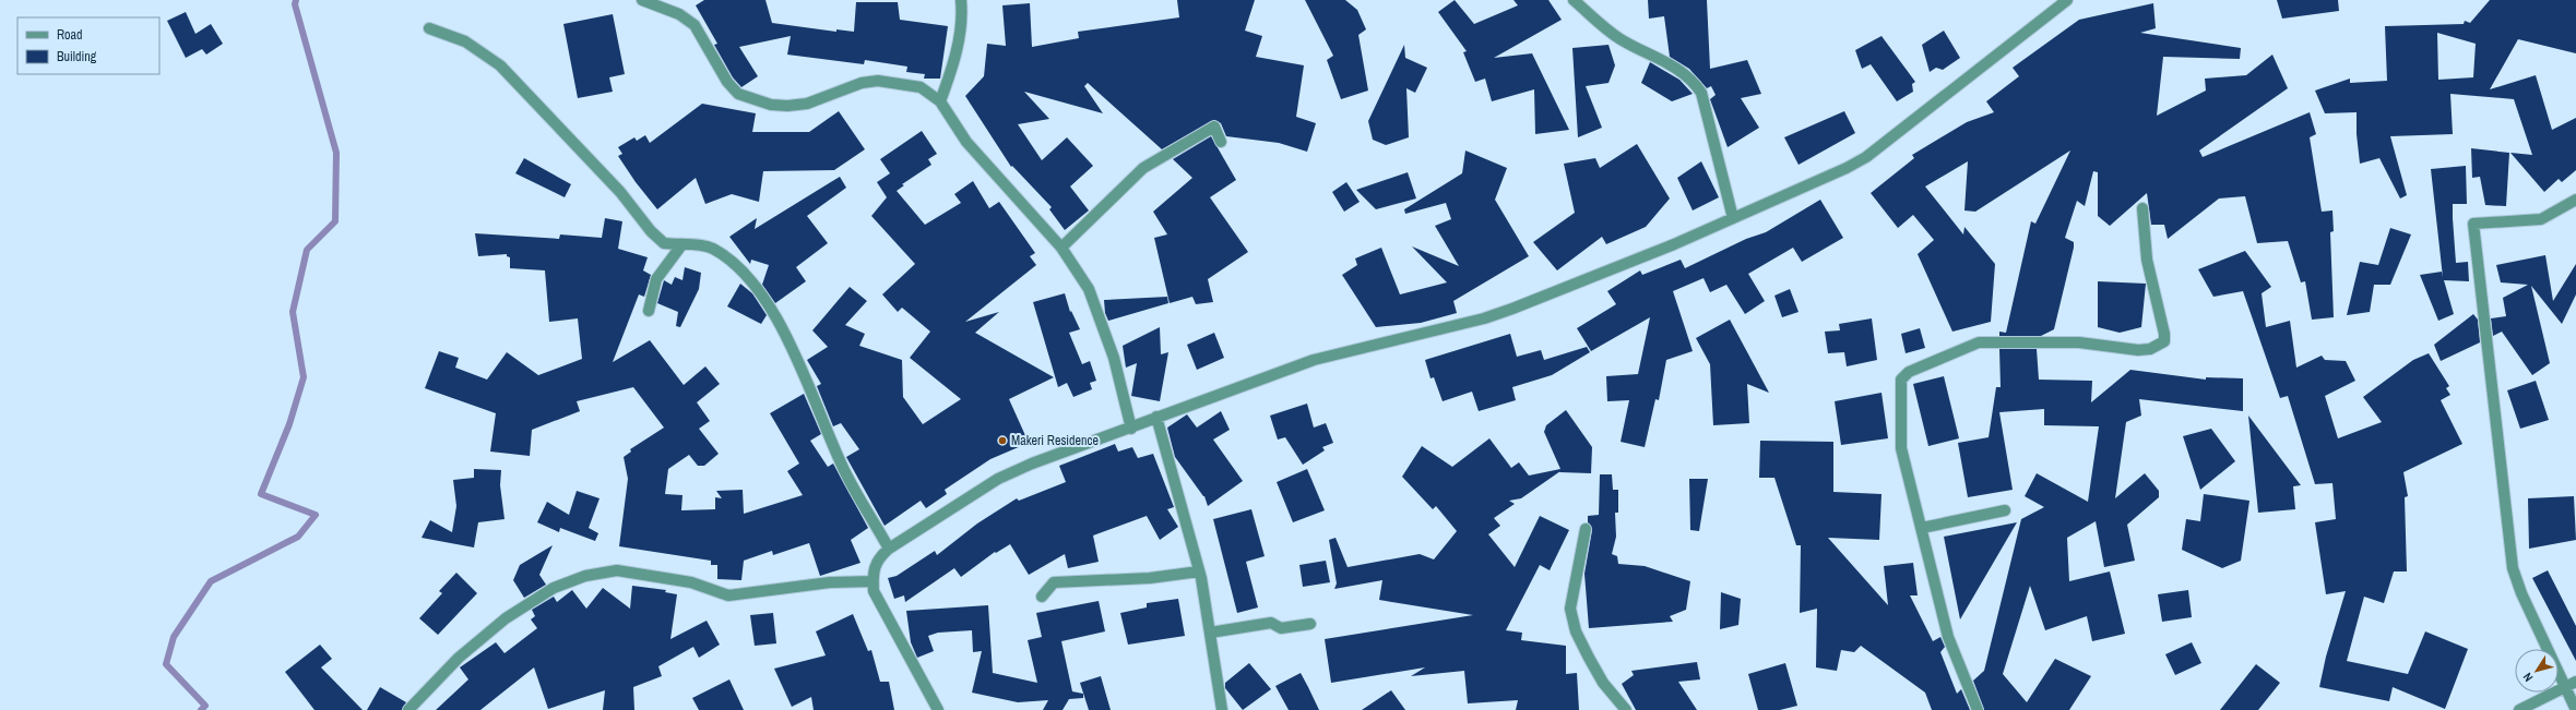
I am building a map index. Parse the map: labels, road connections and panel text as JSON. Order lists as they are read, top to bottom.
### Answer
{
  "places": ["Makeri Residence"],
  "legend": ["Road", "Building"],
  "north": "bottom left"
}
